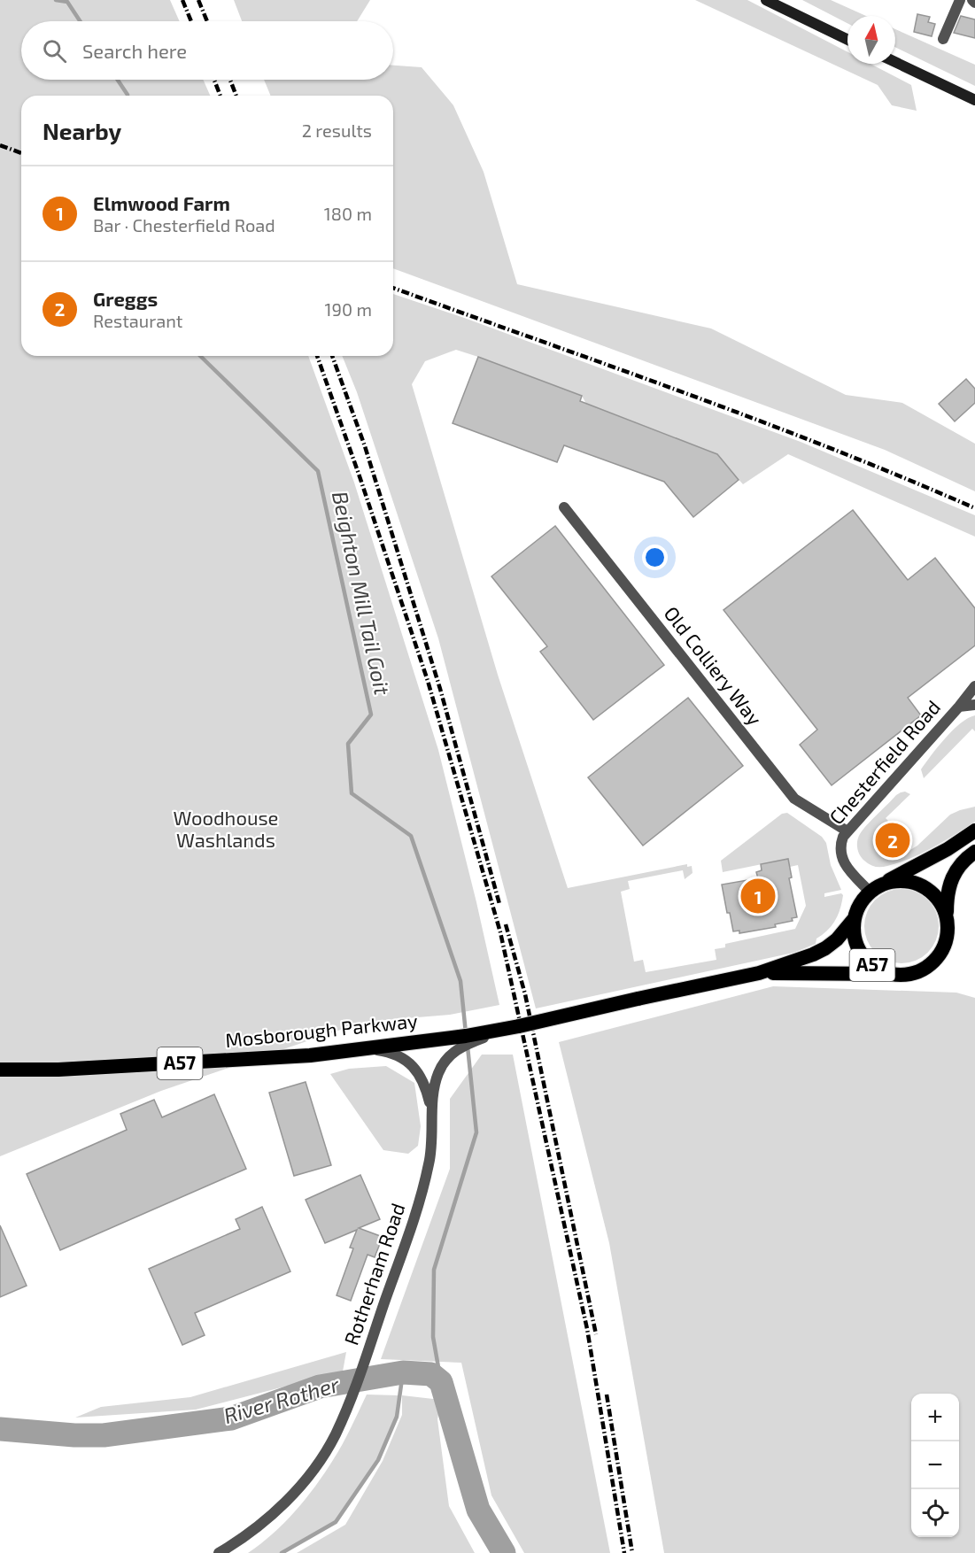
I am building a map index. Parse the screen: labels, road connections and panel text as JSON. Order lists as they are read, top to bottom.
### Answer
{
  "streets": {
    "highway": ["A57", "Mosborough Parkway"],
    "street": ["Old Colliery Way", "Chesterfield Road", "Rotherham Road"]
  },
  "crossings": [
    ["Old Colliery Way", "Chesterfield Road"],
    ["Chesterfield Road", "A57"],
    ["A57", "Mosborough Parkway"]
  ],
  "water": ["Beighton Mill Tail Goit", "River Rother"],
  "parks": ["Woodhouse Washlands"],
  "north": "top",
  "page": {
    "search": "Search here",
    "heading": ["Nearby", "2 results"],
    "list": [
      {
        "mark": "1",
        "name": "Elmwood Farm",
        "note": "Bar · Chesterfield Road",
        "value": "180 m"
      },
      {
        "mark": "2",
        "name": "Greggs",
        "note": "Restaurant",
        "value": "190 m"
      }
    ],
    "pins": ["2", "1"],
    "map_buttons": ["+", "−"]
  }
}
